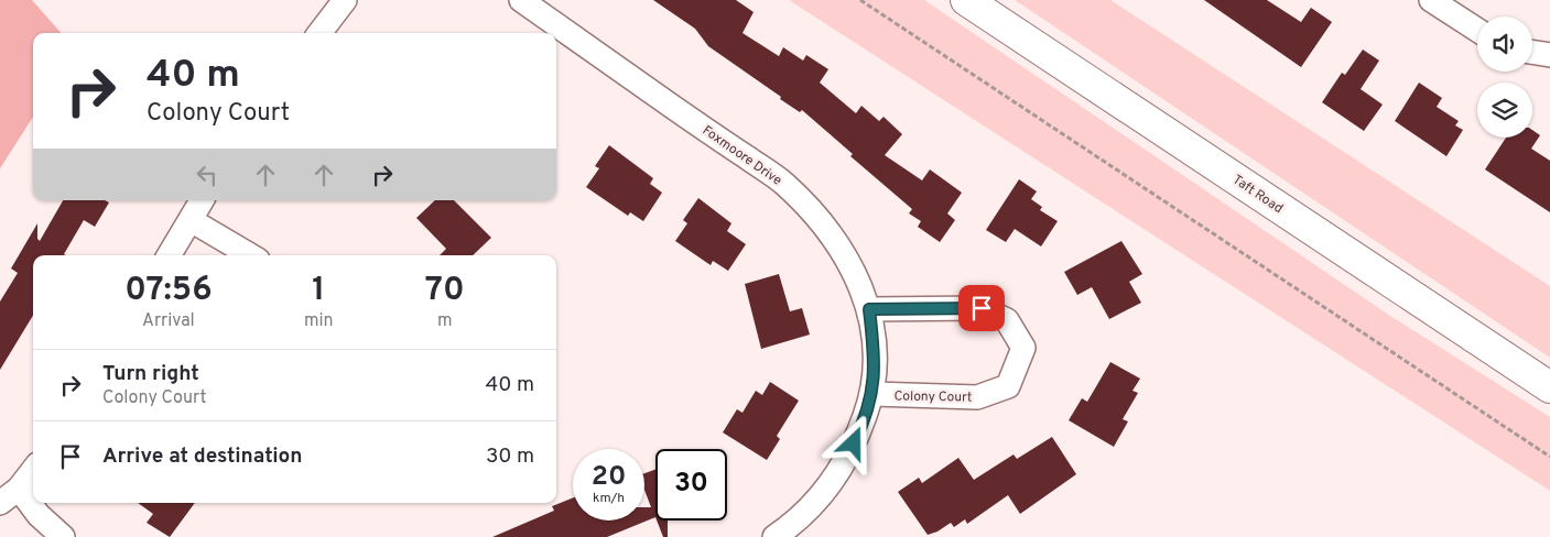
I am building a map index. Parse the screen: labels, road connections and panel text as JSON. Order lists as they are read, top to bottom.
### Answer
{
  "streets": {
    "street": ["Foxmoore Drive", "Taft Road", "Colony Court"]
  },
  "crossings": [
    ["Foxmoore Drive", "Colony Court"]
  ],
  "page": {
    "turn": ["40 m", "Colony Court"],
    "eta": [
      "07:56",
      "Arrival",
      "1",
      "min",
      "70",
      "m"
    ],
    "list": [
      {
        "name": "Turn right",
        "note": "Colony Court",
        "value": "40 m"
      },
      {
        "name": "Arrive at destination",
        "value": "30 m"
      }
    ],
    "speed": "20 km/h",
    "limit": "30"
  }
}
